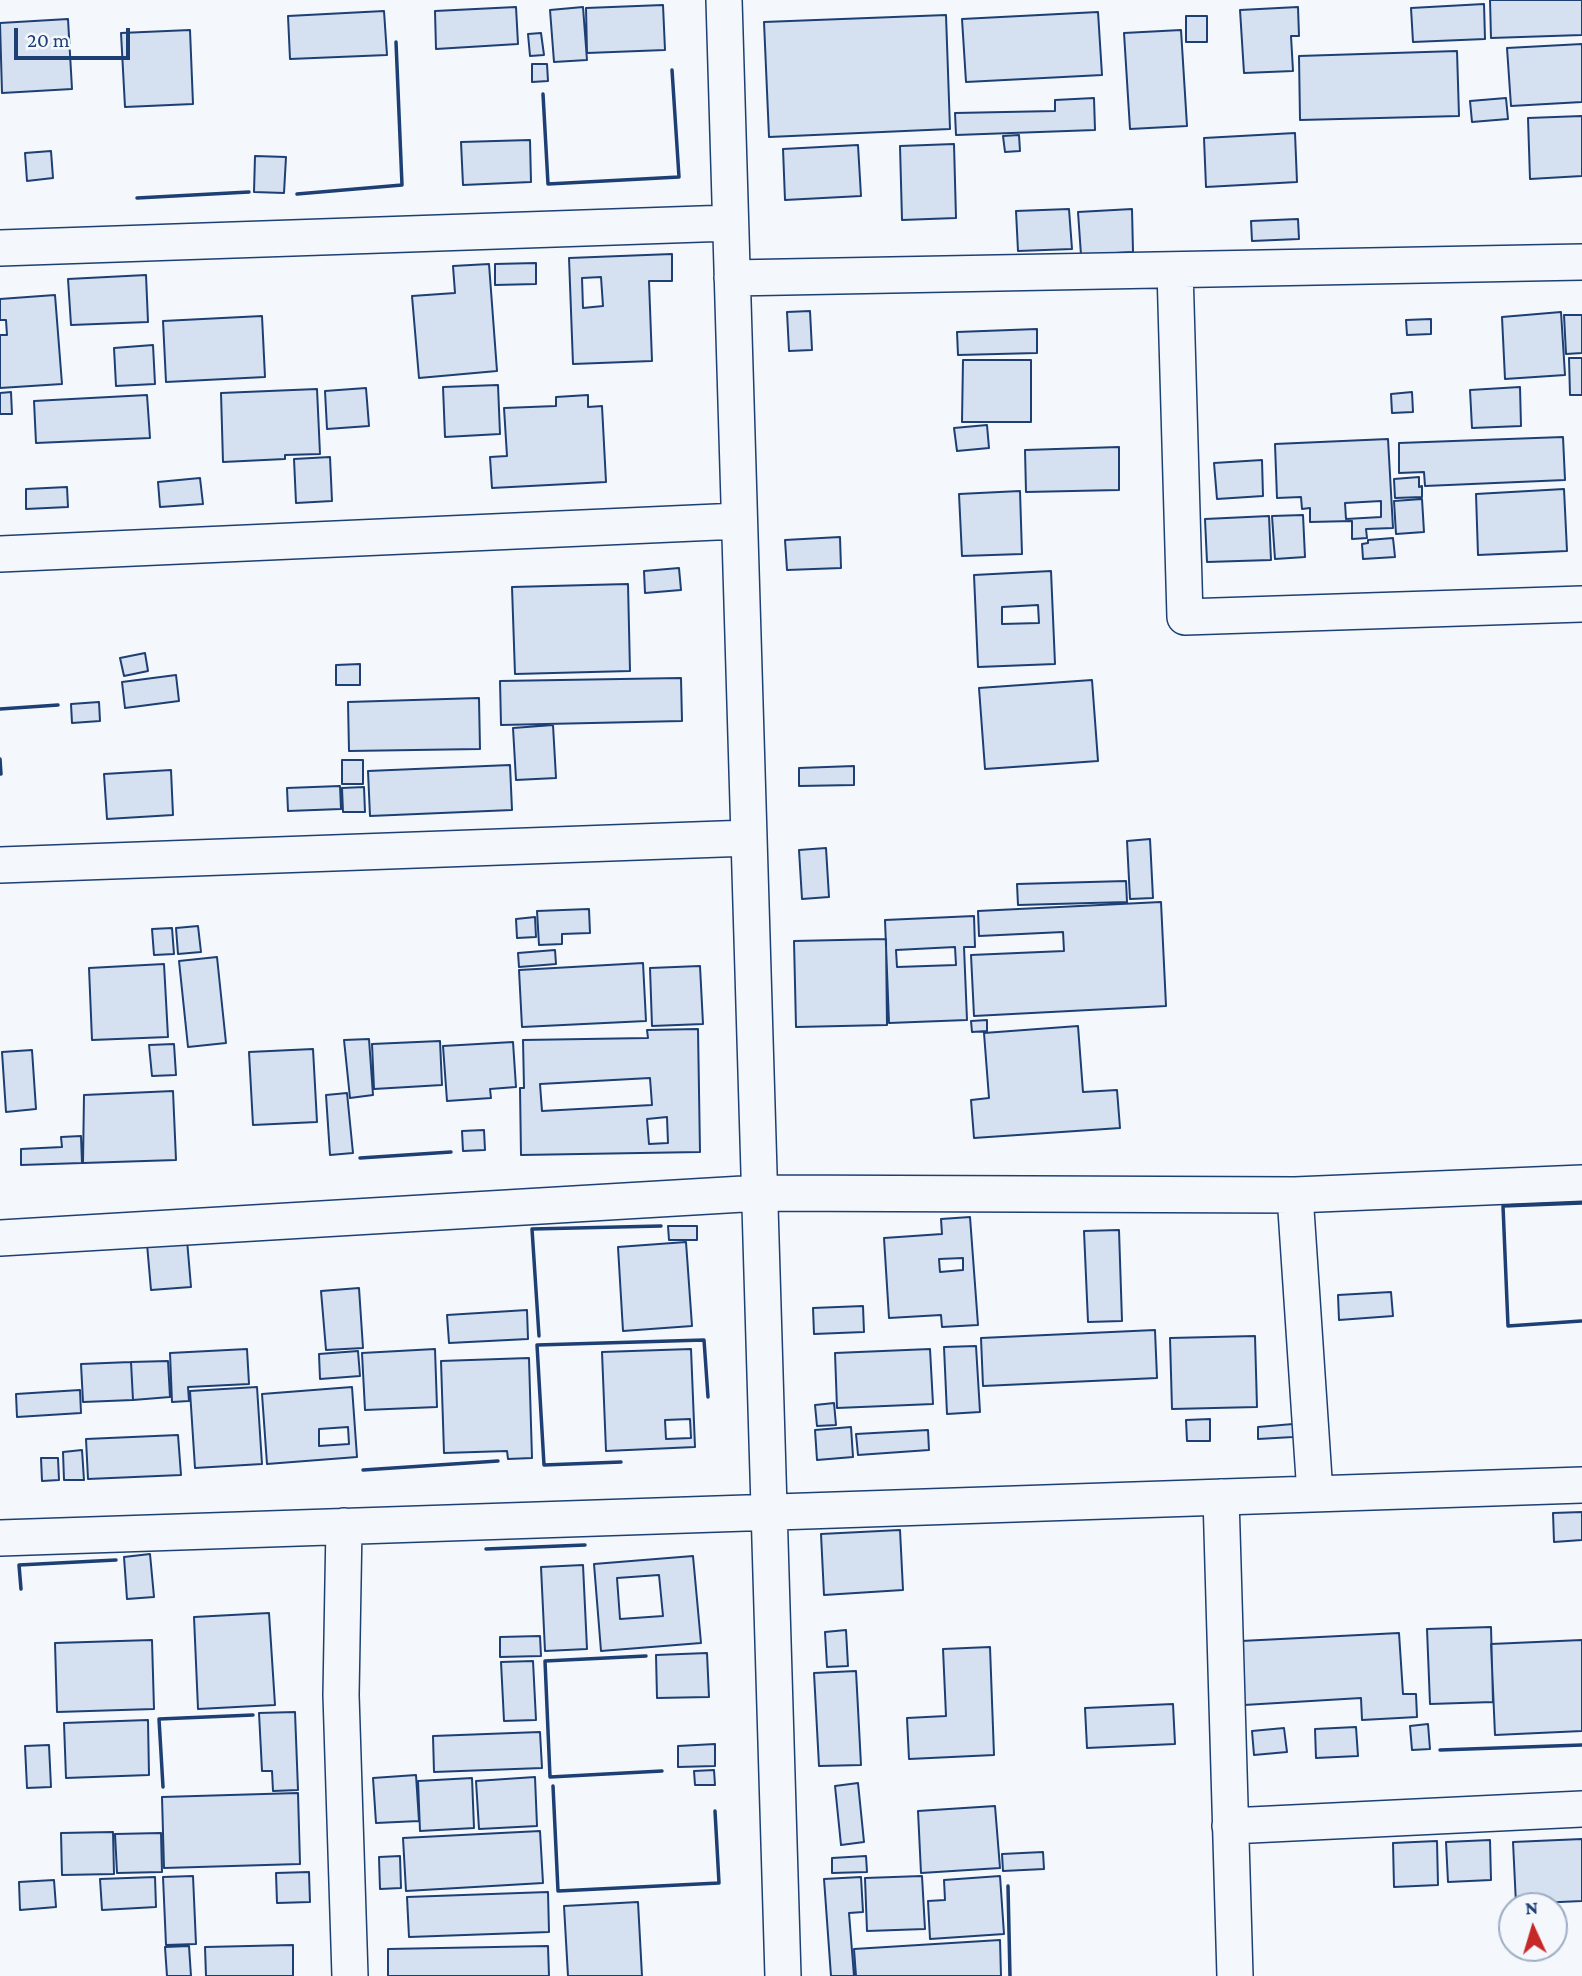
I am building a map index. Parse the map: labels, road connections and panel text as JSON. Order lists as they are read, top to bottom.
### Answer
{
  "scale_bar": "20 m",
  "north": "top"
}
